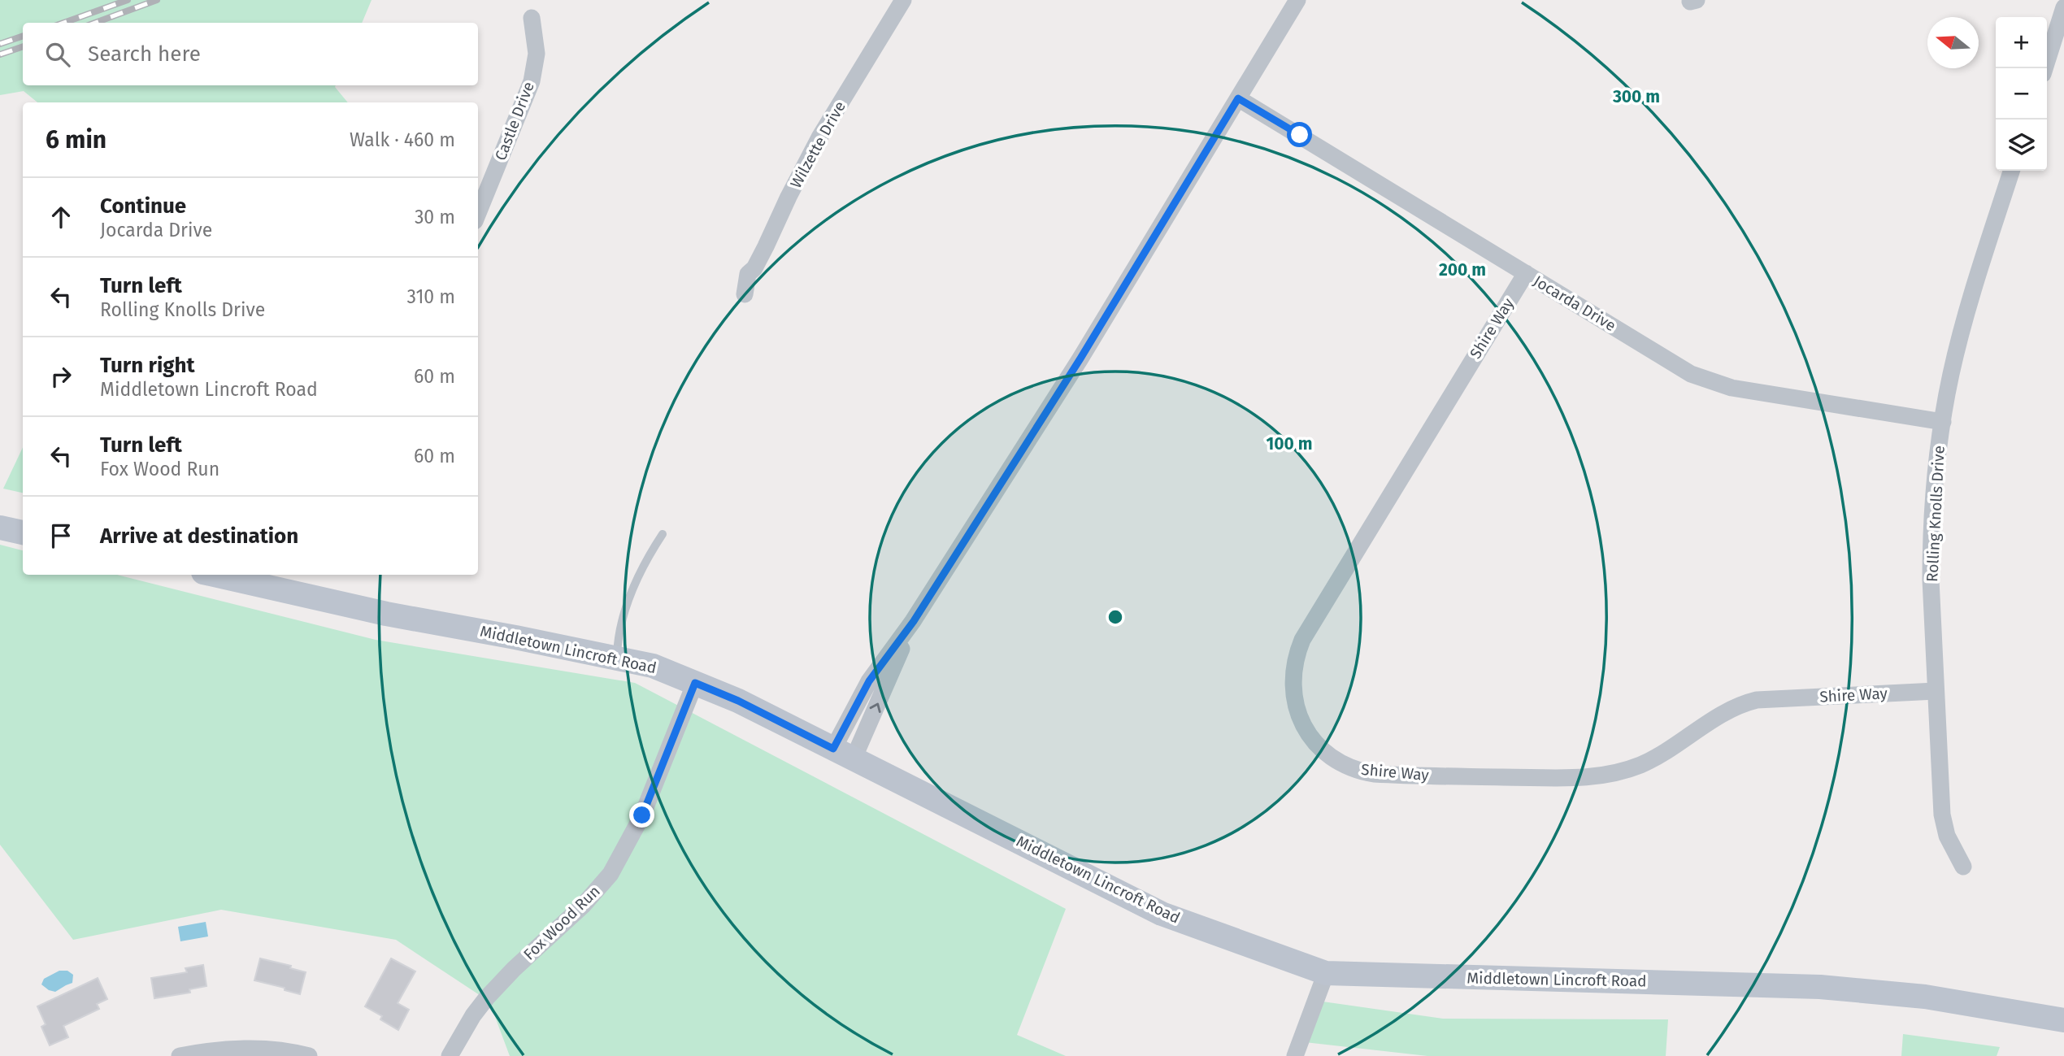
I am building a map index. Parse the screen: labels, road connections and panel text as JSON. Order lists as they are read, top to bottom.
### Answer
{
  "streets": {
    "main road": ["Middletown Lincroft Road"],
    "street": [
      "Castle Drive",
      "Wilzette Drive",
      "Jocarda Drive",
      "Shire Way",
      "Rolling Knolls Drive",
      "Fox Wood Run"
    ]
  },
  "crossings": [
    ["Jocarda Drive", "Shire Way"],
    ["Jocarda Drive", "Rolling Knolls Drive"],
    ["Shire Way", "Rolling Knolls Drive"],
    ["Middletown Lincroft Road", "Fox Wood Run"]
  ],
  "north": "left",
  "page": {
    "map_buttons": ["+", "−"],
    "search": "Search here",
    "heading": ["6 min", "Walk · 460 m"],
    "list": [
      ["Continue", "Jocarda Drive", "30 m"],
      ["Turn left", "Rolling Knolls Drive", "310 m"],
      ["Turn right", "Middletown Lincroft Road", "60 m"],
      ["Turn left", "Fox Wood Run", "60 m"],
      "Arrive at destination"
    ]
  },
  "rings": ["300 m", "200 m", "100 m"]
}
